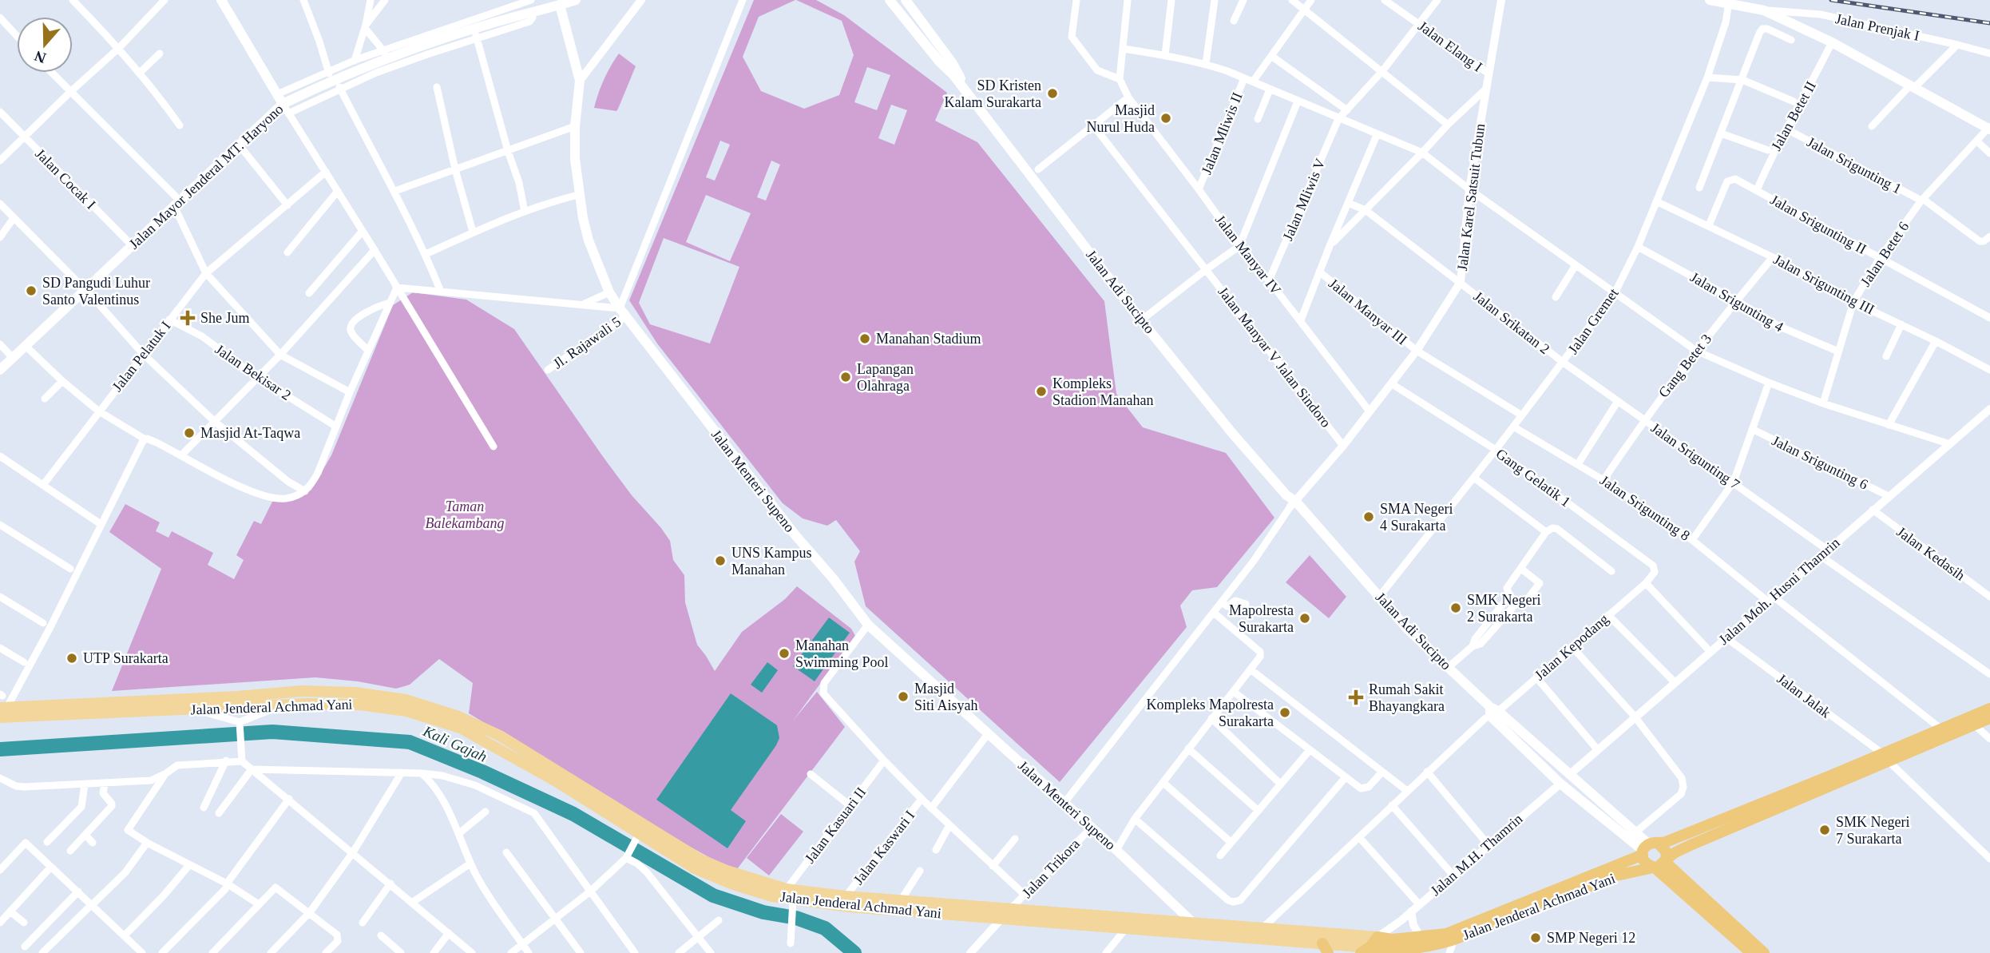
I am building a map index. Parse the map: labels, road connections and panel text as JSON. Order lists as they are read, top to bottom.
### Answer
{
  "streets": {
    "highway": ["Jalan Jenderal Achmad Yani"],
    "main road": ["Jalan Mayor Jenderal MT. Haryono", "Jalan Adi Sucipto", "Jalan Menteri Supeno"],
    "street": [
      "Jalan Prenjak I",
      "Jalan Elang I",
      "Jalan Betet II",
      "Jalan Mliwis II",
      "Jalan Srigunting 1",
      "Jalan Cocak I",
      "Jalan Karel Satsuit Tubun",
      "Jalan Mliwis V",
      "Jalan Srigunting II",
      "Jalan Betet 6",
      "Jalan Manyar IV",
      "Jalan Srigunting III",
      "Jalan Srigunting 4",
      "Jalan Manyar III",
      "Jalan Gremet",
      "Jalan Srikatan 2",
      "Jl. Rajawali 5",
      "Jalan Pelatuk I",
      "Jalan Manyar V Jalan Sindoro",
      "Gang Betet 3",
      "Jalan Bekisar 2",
      "Jalan Srigunting 7",
      "Jalan Srigunting 6",
      "Gang Gelatik 1",
      "Jalan Srigunting 8",
      "Jalan Kedasih",
      "Jalan Moh. Husni Thamrin",
      "Jalan Kepodang",
      "Jalan Jalak",
      "Jalan Kasuari II",
      "Jalan Kaswari I",
      "Jalan M.H. Thamrin",
      "Jalan Trikora"
    ]
  },
  "crossings": [
    ["Jalan Elang I", "Jalan Karel Satsuit Tubun"],
    ["Jalan Betet II", "Jalan Srigunting 1"],
    ["Jalan Betet II", "Jalan Srigunting II"],
    ["Jalan Mliwis II", "Jalan Manyar IV"],
    ["Jalan Srigunting 1", "Jalan Betet 6"],
    ["Jalan Mayor Jenderal MT. Haryono", "Jalan Cocak I"],
    ["Jalan Mayor Jenderal MT. Haryono", "Jalan Menteri Supeno"],
    ["Jalan Karel Satsuit Tubun", "Jalan Manyar IV"],
    ["Jalan Karel Satsuit Tubun", "Jalan Adi Sucipto"],
    ["Jalan Karel Satsuit Tubun", "Jalan Manyar III"],
    ["Jalan Karel Satsuit Tubun", "Jalan Srikatan 2"],
    ["Jalan Karel Satsuit Tubun", "Jalan Manyar V Jalan Sindoro"],
    ["Jalan Karel Satsuit Tubun", "Gang Gelatik 1"],
    ["Jalan Mliwis V", "Jalan Manyar IV"],
    ["Jalan Srigunting II", "Jalan Betet 6"],
    ["Jalan Srigunting II", "Jalan Srigunting III"],
    ["Jalan Betet 6", "Jalan Srigunting III"],
    ["Jalan Betet 6", "Jalan Srigunting 4"],
    ["Jalan Srigunting III", "Jalan Gremet"],
    ["Jalan Srigunting III", "Gang Betet 3"],
    ["Jalan Adi Sucipto", "Jalan Gremet"],
    ["Jalan Adi Sucipto", "Jalan Moh. Husni Thamrin"],
    ["Jalan Adi Sucipto", "Jalan Kepodang"],
    ["Jalan Adi Sucipto", "Jalan Jenderal Achmad Yani"],
    ["Jalan Adi Sucipto", "Jalan M.H. Thamrin"],
    ["Jalan Srigunting 4", "Jalan Gremet"],
    ["Jalan Srigunting 4", "Gang Betet 3"],
    ["Jalan Manyar III", "Jalan Gremet"],
    ["Jalan Gremet", "Jalan Srikatan 2"],
    ["Jalan Gremet", "Jalan Srigunting 7"],
    ["Jalan Gremet", "Gang Gelatik 1"],
    ["Jalan Gremet", "Jalan Srigunting 8"],
    ["Jalan Srikatan 2", "Jalan Srigunting 7"],
    ["Jl. Rajawali 5", "Jalan Menteri Supeno"],
    ["Jalan Pelatuk I", "Jalan Bekisar 2"],
    ["Gang Betet 3", "Jalan Srigunting 7"],
    ["Gang Betet 3", "Jalan Srigunting 8"],
    ["Jalan Srigunting 7", "Jalan Moh. Husni Thamrin"],
    ["Jalan Srigunting 6", "Jalan Moh. Husni Thamrin"],
    ["Gang Gelatik 1", "Jalan Kepodang"],
    ["Jalan Menteri Supeno", "Jalan Jenderal Achmad Yani"],
    ["Jalan Menteri Supeno", "Jalan Trikora"],
    ["Jalan Srigunting 8", "Jalan Moh. Husni Thamrin"],
    ["Jalan Srigunting 8", "Jalan Jenderal Achmad Yani"],
    ["Jalan Kedasih", "Jalan Moh. Husni Thamrin"],
    ["Jalan Moh. Husni Thamrin", "Jalan Jalak"],
    ["Jalan Kepodang", "Jalan Jenderal Achmad Yani"],
    ["Jalan Jalak", "Jalan Jenderal Achmad Yani"],
    ["Jalan Jenderal Achmad Yani", "Jalan Kasuari II"],
    ["Jalan Jenderal Achmad Yani", "Jalan Kaswari I"],
    ["Jalan Jenderal Achmad Yani", "Jalan M.H. Thamrin"],
    ["Jalan Jenderal Achmad Yani", "Jalan Trikora"]
  ],
  "water": ["Kali Gajah"],
  "parks": ["Taman Balekambang"],
  "places": {
    "other": [
      "SD Kristen Kalam Surakarta",
      "Masjid Nurul Huda",
      "SD Pangudi Luhur Santo Valentinus",
      "Manahan Stadium",
      "Lapangan Olahraga",
      "Kompleks Stadion Manahan",
      "Masjid At-Taqwa",
      "SMA Negeri 4 Surakarta",
      "UNS Kampus Manahan",
      "SMK Negeri 2 Surakarta",
      "Mapolresta Surakarta",
      "Manahan Swimming Pool",
      "UTP Surakarta",
      "Masjid Siti Aisyah",
      "Kompleks Mapolresta Surakarta",
      "SMK Negeri 7 Surakarta",
      "SMP Negeri 12"
    ],
    "health": ["She Jum", "Rumah Sakit Bhayangkara"]
  },
  "north": "bottom"
}
